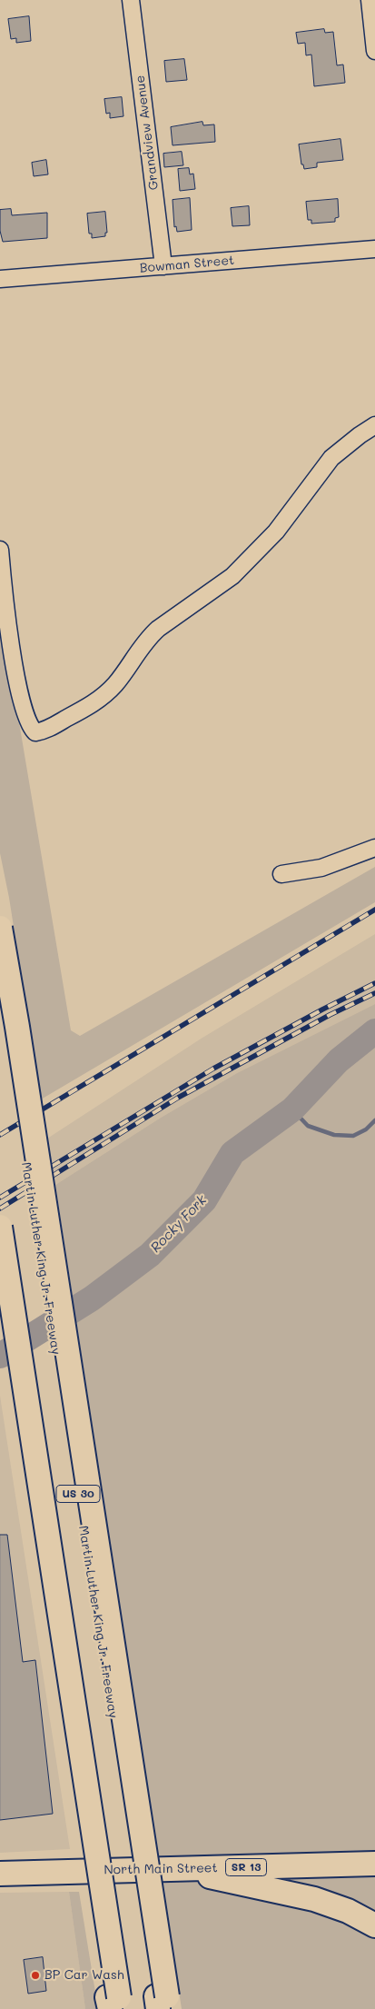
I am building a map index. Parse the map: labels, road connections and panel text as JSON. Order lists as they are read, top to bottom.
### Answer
{
  "streets": {
    "highway": [
      "Martin Luther King Jr. Freeway",
      "US 30",
      "SR 13",
      "North Main Street"
    ],
    "street": ["Grandview Avenue", "Bowman Street"]
  },
  "crossings": [
    ["Grandview Avenue", "Bowman Street"]
  ],
  "water": ["Rocky Fork"],
  "places": ["BP Car Wash"]
}
